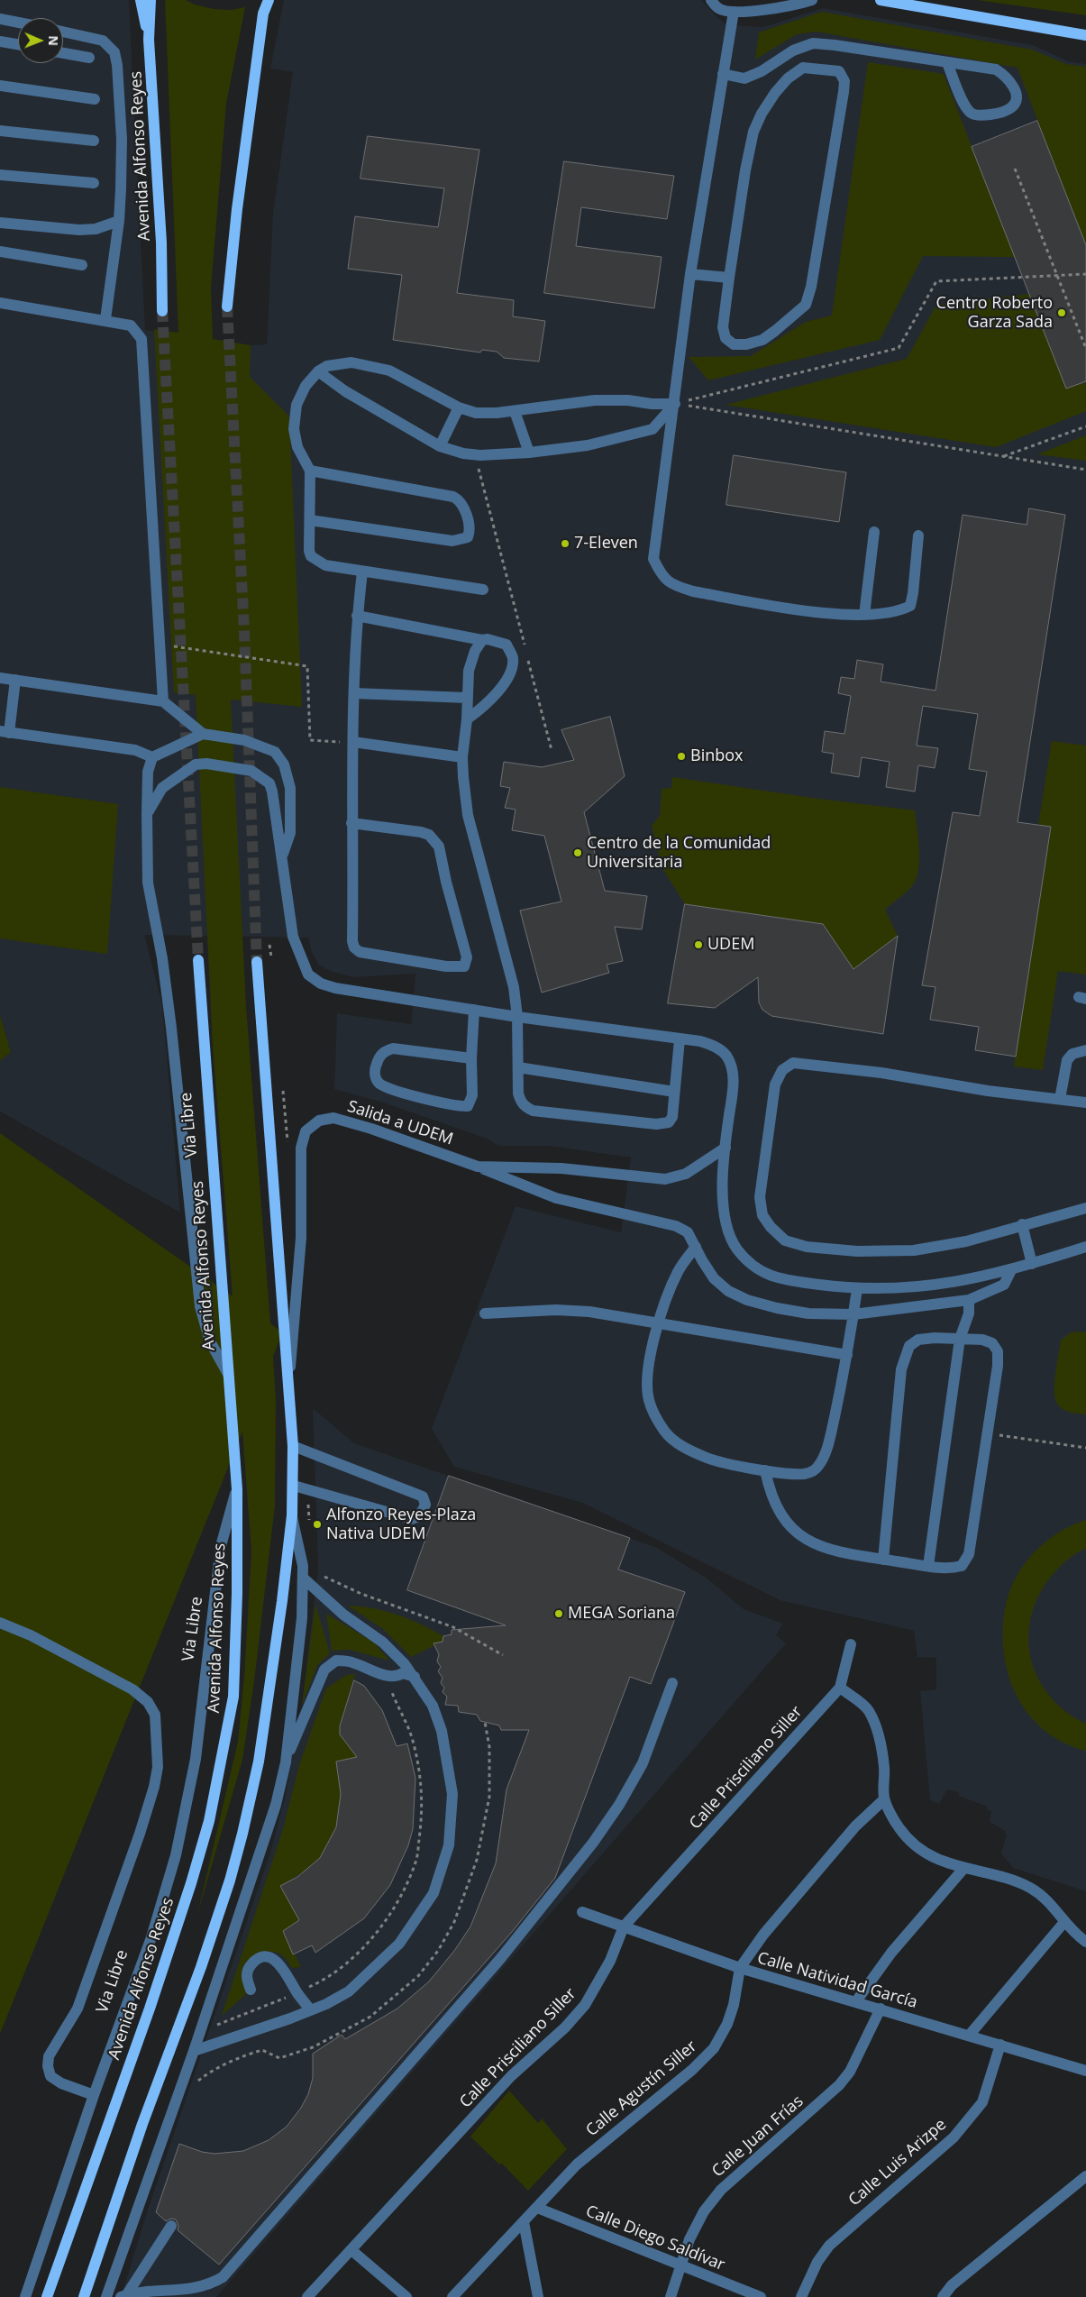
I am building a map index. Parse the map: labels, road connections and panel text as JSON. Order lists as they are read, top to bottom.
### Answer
{
  "streets": {
    "main road": ["Avenida Alfonso Reyes"],
    "street": [
      "Salida a UDEM",
      "Calle Prisciliano Siller",
      "Calle Natividad García",
      "Calle Agustín Siller",
      "Calle Juan Frías",
      "Calle Luis Arizpe",
      "Calle Diego Saldívar"
    ]
  },
  "crossings": [
    ["Calle Prisciliano Siller", "Calle Natividad García"],
    ["Calle Natividad García", "Calle Agustín Siller"],
    ["Calle Natividad García", "Calle Juan Frías"],
    ["Calle Natividad García", "Calle Luis Arizpe"],
    ["Calle Agustín Siller", "Calle Diego Saldívar"],
    ["Calle Juan Frías", "Calle Diego Saldívar"]
  ],
  "places": [
    "Centro Roberto Garza Sada",
    "7-Eleven",
    "Binbox",
    "Centro de la Comunidad Universitaria",
    "UDEM",
    "Alfonzo Reyes-Plaza Nativa UDEM",
    "MEGA Soriana"
  ],
  "north": "right"
}
